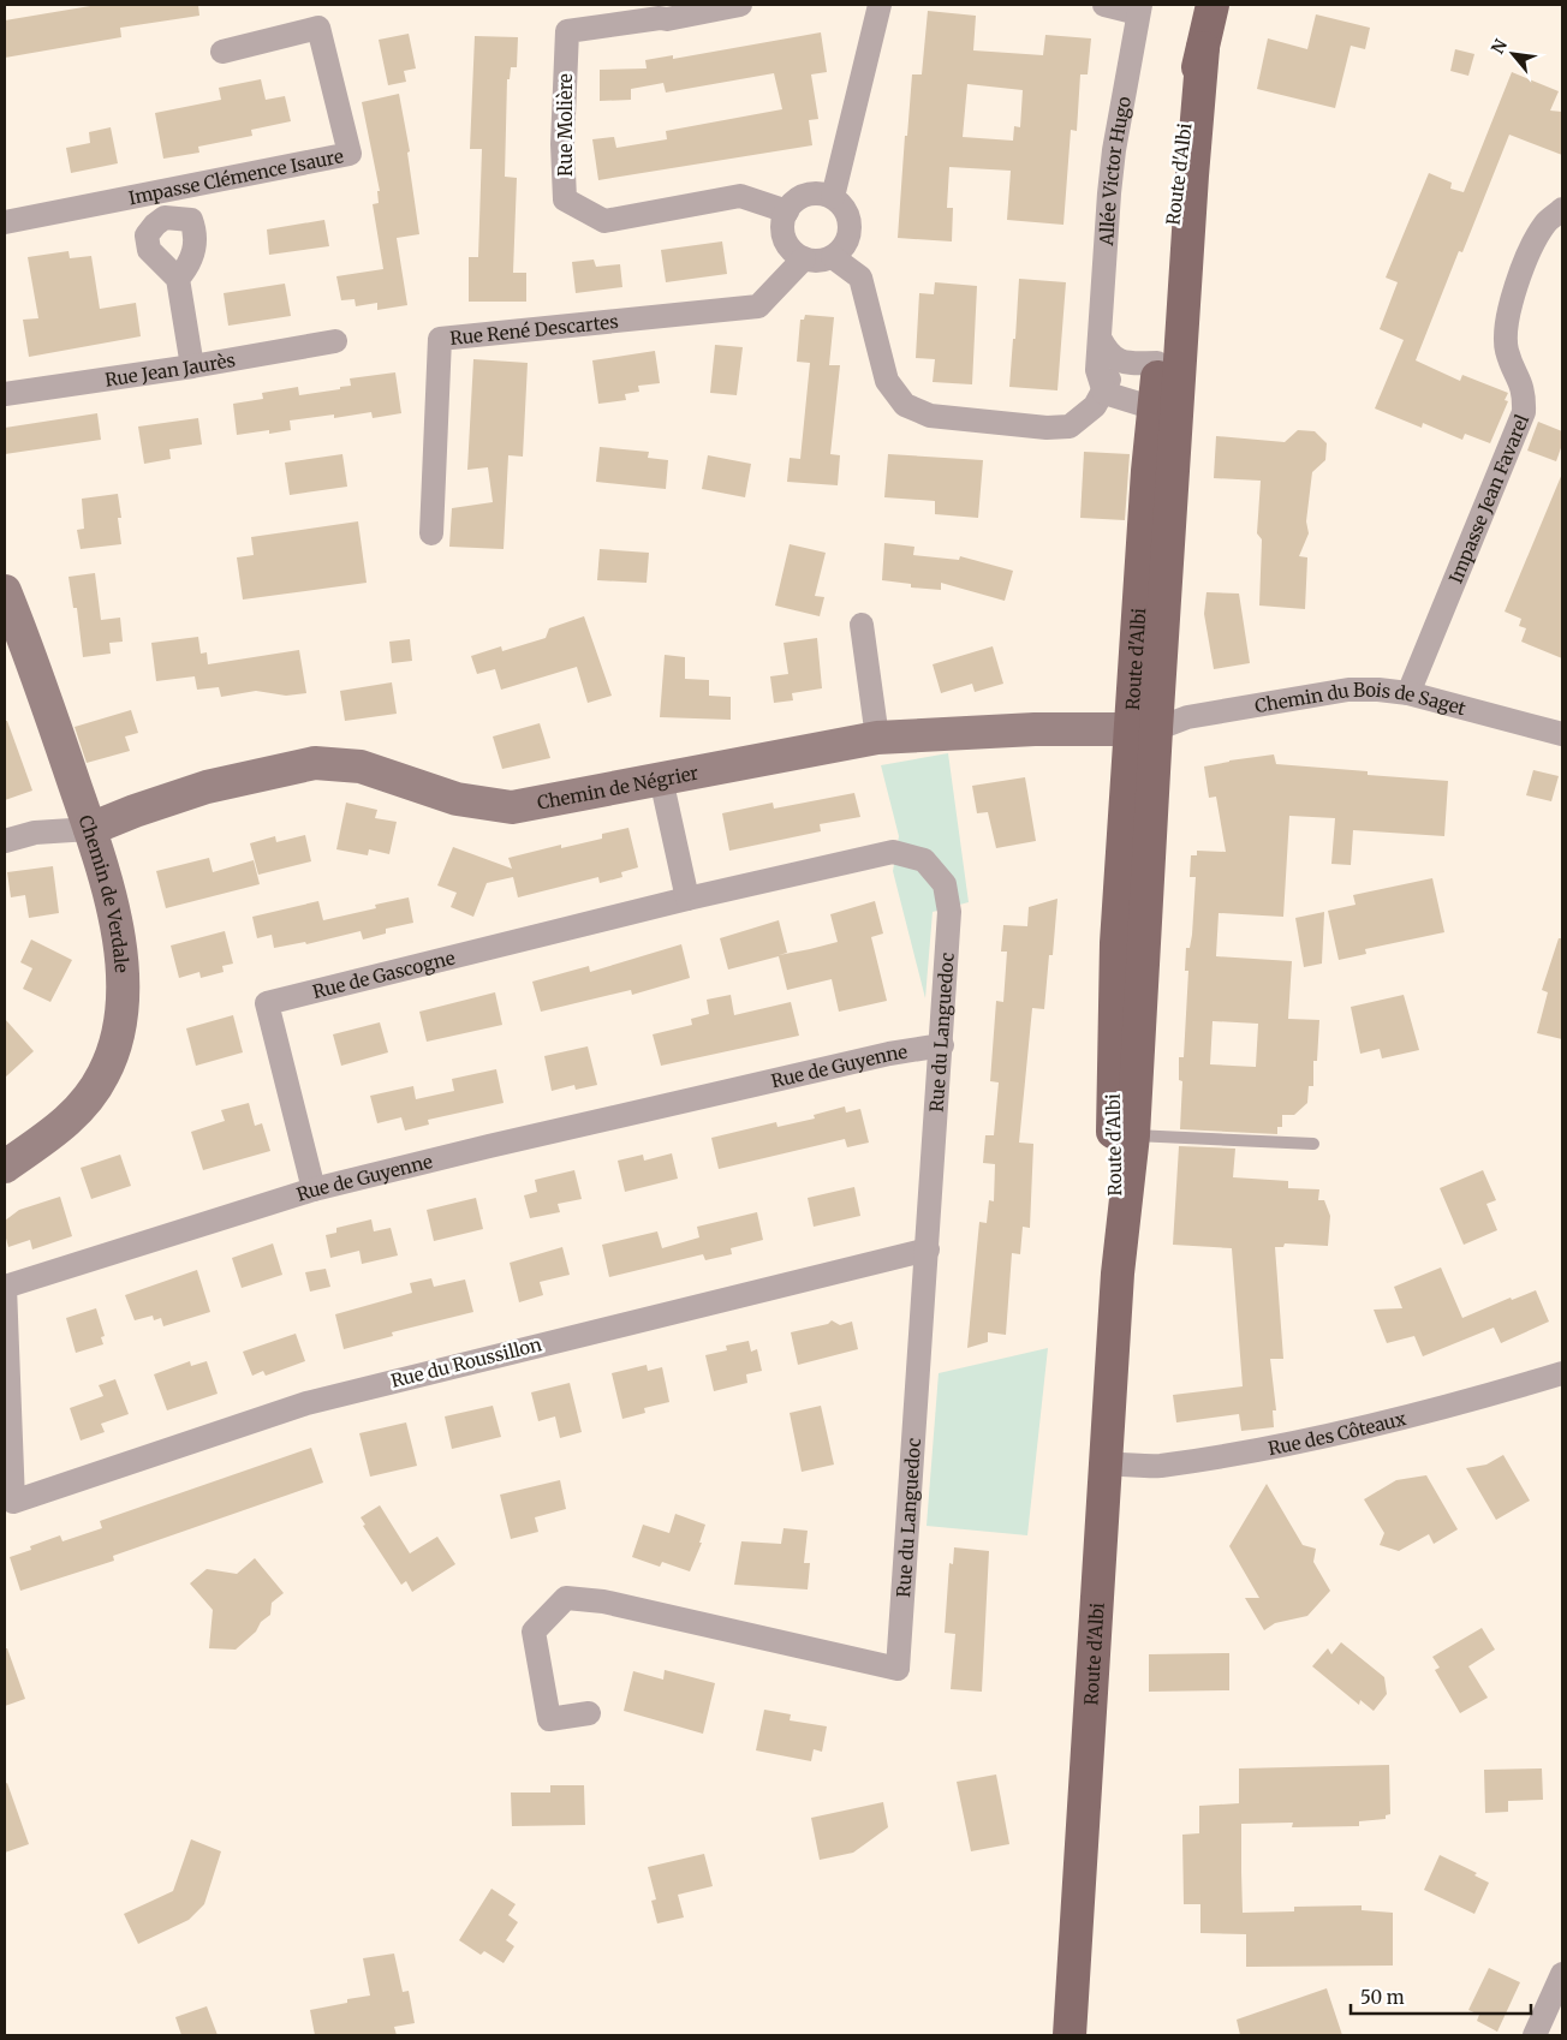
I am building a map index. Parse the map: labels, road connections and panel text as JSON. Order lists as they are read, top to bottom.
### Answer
{
  "streets": {
    "main road": ["Route d'Albi"],
    "street": [
      "Rue Molière",
      "Allée Victor Hugo",
      "Impasse Clémence Isaure",
      "Rue René Descartes",
      "Rue Jean Jaurès",
      "Impasse Jean Favarel",
      "Chemin du Bois de Saget",
      "Chemin de Négrier",
      "Chemin de Verdale",
      "Rue de Gascogne",
      "Rue du Languedoc",
      "Rue de Guyenne",
      "Rue du Roussillon",
      "Rue des Côteaux"
    ]
  },
  "crossings": [
    ["Rue Molière", "Rue René Descartes"],
    ["Route d'Albi", "Chemin du Bois de Saget"],
    ["Route d'Albi", "Chemin de Négrier"],
    ["Route d'Albi", "Rue des Côteaux"],
    ["Impasse Jean Favarel", "Chemin du Bois de Saget"],
    ["Chemin du Bois de Saget", "Chemin de Négrier"],
    ["Chemin de Négrier", "Chemin de Verdale"],
    ["Rue de Gascogne", "Rue du Languedoc"],
    ["Rue de Gascogne", "Rue de Guyenne"],
    ["Rue du Languedoc", "Rue de Guyenne"],
    ["Rue du Languedoc", "Rue du Roussillon"],
    ["Rue de Guyenne", "Rue du Roussillon"]
  ],
  "scale_bar": "50 m",
  "north": "top left"
}
